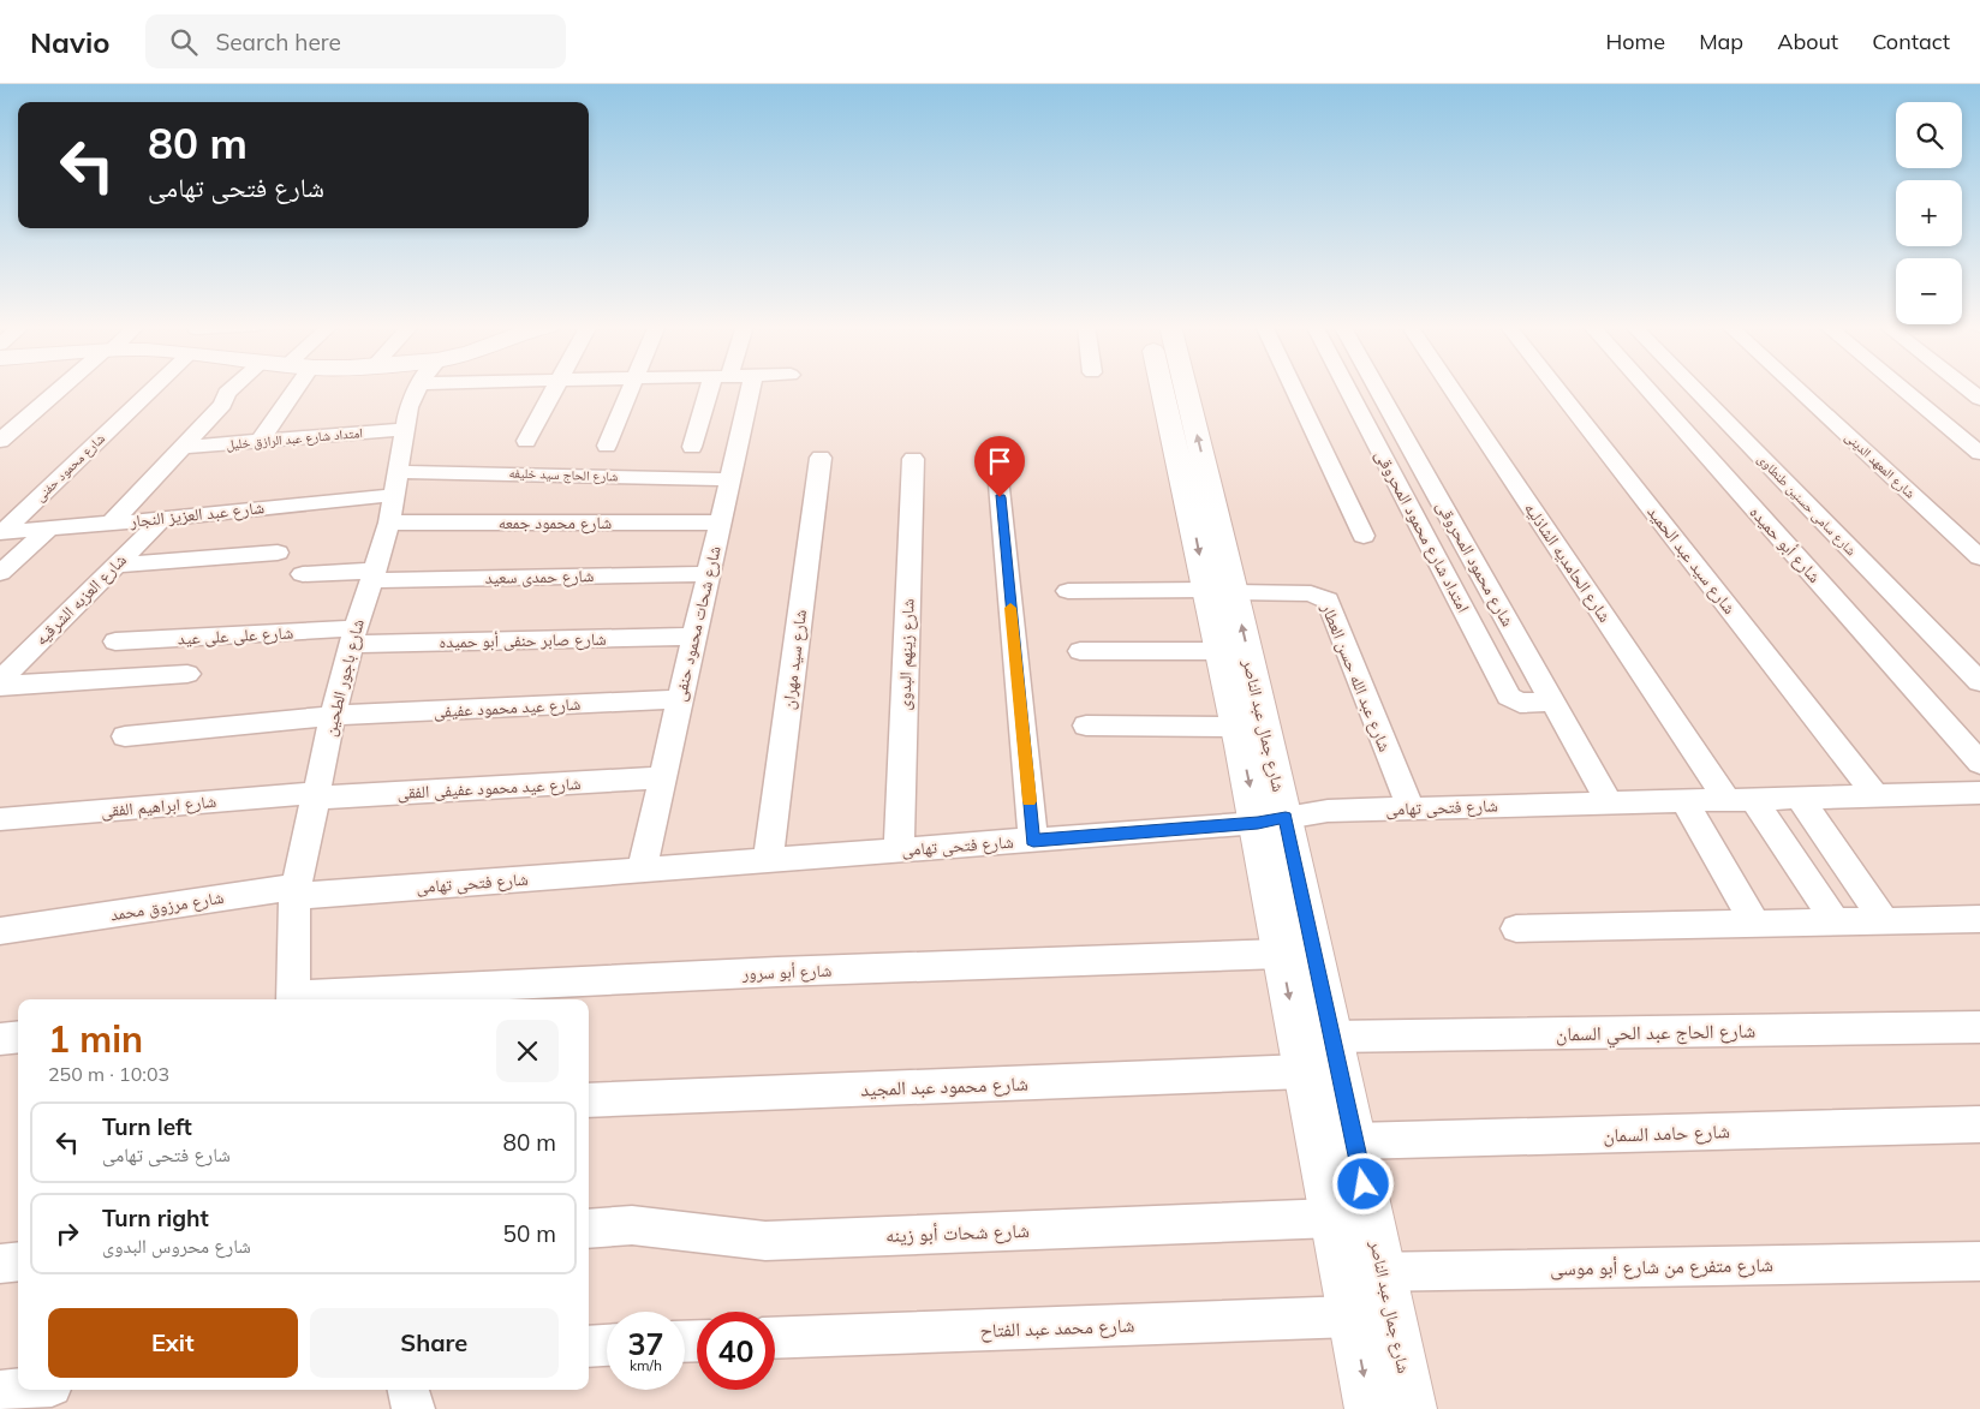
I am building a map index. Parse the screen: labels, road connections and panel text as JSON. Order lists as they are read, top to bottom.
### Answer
{
  "streets": {
    "street": [
      "امتداد شارع عبد الرازق خليل",
      "شارع المعهد الدينى",
      "شارع محمود حفنى",
      "شارع الحاج سيد خليفه",
      "شارع سامى حسنين طنطاوى",
      "شارع عبد العزيز النجار",
      "شارع محمود جمعه",
      "امتداد شارع محمود المحروقى",
      "شارع أبو حميده",
      "شارع سيد عبد الحميد",
      "شارع الحامديه الشاذليه",
      "شارع محمود المحروقى",
      "شارع حمدى سعيد",
      "شارع العزبه الشرقيه",
      "شارع شحات محمود حنفى",
      "شارع على على عيد",
      "شارع صابر حنفى أبو حميده",
      "شارع زينهم البدوى",
      "شارع سيد مهران",
      "شارع باجور الطحين",
      "شارع عبد الله حسن العطار",
      "شارع عيد محمود عفيفى",
      "شارع جمال عبد الناصر",
      "شارع عيد محمود عفيفى الفقى",
      "شارع ابراهيم الفقى",
      "شارع فتحى تهامى",
      "شارع مرزوق محمد",
      "شارع أبو سرور",
      "شارع الحاج عبد الحي السمان",
      "شارع محمود عبد المجيد",
      "شارع حامد السمان",
      "شارع شحات أبو زينه",
      "شارع متفرع من شارع أبو موسى",
      "شارع محمد عبد الفتاح"
    ]
  },
  "crossings": [
    ["امتداد شارع عبد الرازق خليل", "شارع باجور الطحين"],
    ["شارع محمود حفنى", "شارع عبد العزيز النجار"],
    ["شارع الحاج سيد خليفه", "شارع عبد العزيز النجار"],
    ["شارع الحاج سيد خليفه", "شارع شحات محمود حنفى"],
    ["شارع الحاج سيد خليفه", "شارع باجور الطحين"],
    ["شارع عبد العزيز النجار", "شارع العزبه الشرقيه"],
    ["شارع عبد العزيز النجار", "شارع باجور الطحين"],
    ["شارع محمود جمعه", "شارع شحات محمود حنفى"],
    ["شارع محمود جمعه", "شارع باجور الطحين"],
    ["امتداد شارع محمود المحروقى", "شارع محمود المحروقى"],
    ["شارع سيد عبد الحميد", "شارع فتحى تهامى"],
    ["شارع الحامديه الشاذليه", "شارع فتحى تهامى"],
    ["شارع محمود المحروقى", "شارع فتحى تهامى"],
    ["شارع حمدى سعيد", "شارع شحات محمود حنفى"],
    ["شارع حمدى سعيد", "شارع باجور الطحين"],
    ["شارع شحات محمود حنفى", "شارع صابر حنفى أبو حميده"],
    ["شارع شحات محمود حنفى", "شارع عيد محمود عفيفى"],
    ["شارع شحات محمود حنفى", "شارع عيد محمود عفيفى الفقى"],
    ["شارع شحات محمود حنفى", "شارع فتحى تهامى"],
    ["شارع على على عيد", "شارع صابر حنفى أبو حميده"],
    ["شارع على على عيد", "شارع باجور الطحين"],
    ["شارع صابر حنفى أبو حميده", "شارع باجور الطحين"],
    ["شارع زينهم البدوى", "شارع فتحى تهامى"],
    ["شارع سيد مهران", "شارع فتحى تهامى"],
    ["شارع باجور الطحين", "شارع عيد محمود عفيفى"],
    ["شارع باجور الطحين", "شارع عيد محمود عفيفى الفقى"],
    ["شارع باجور الطحين", "شارع ابراهيم الفقى"],
    ["شارع باجور الطحين", "شارع فتحى تهامى"],
    ["شارع باجور الطحين", "شارع مرزوق محمد"],
    ["شارع باجور الطحين", "شارع أبو سرور"],
    ["شارع عبد الله حسن العطار", "شارع جمال عبد الناصر"],
    ["شارع عبد الله حسن العطار", "شارع فتحى تهامى"],
    ["شارع جمال عبد الناصر", "شارع فتحى تهامى"],
    ["شارع جمال عبد الناصر", "شارع أبو سرور"],
    ["شارع جمال عبد الناصر", "شارع الحاج عبد الحي السمان"],
    ["شارع جمال عبد الناصر", "شارع محمود عبد المجيد"],
    ["شارع جمال عبد الناصر", "شارع حامد السمان"],
    ["شارع جمال عبد الناصر", "شارع شحات أبو زينه"],
    ["شارع جمال عبد الناصر", "شارع متفرع من شارع أبو موسى"],
    ["شارع جمال عبد الناصر", "شارع محمد عبد الفتاح"],
    ["شارع عيد محمود عفيفى الفقى", "شارع ابراهيم الفقى"],
    ["شارع فتحى تهامى", "شارع مرزوق محمد"]
  ],
  "page": {
    "header": "Navio",
    "search": "Search here",
    "nav": [
      "Home",
      "Map",
      "About",
      "Contact"
    ],
    "map_buttons": ["+", "−"],
    "turn": ["80 m", "شارع فتحى تهامى"],
    "heading": ["1 min", "250 m · 10:03"],
    "list": [
      {
        "name": "Turn left",
        "note": "شارع فتحى تهامى",
        "value": "80 m"
      },
      {
        "name": "Turn right",
        "note": "شارع محروس البدوى",
        "value": "50 m"
      }
    ],
    "buttons": ["Exit", "Share"],
    "speed": "37 km/h",
    "limit": "40"
  }
}
